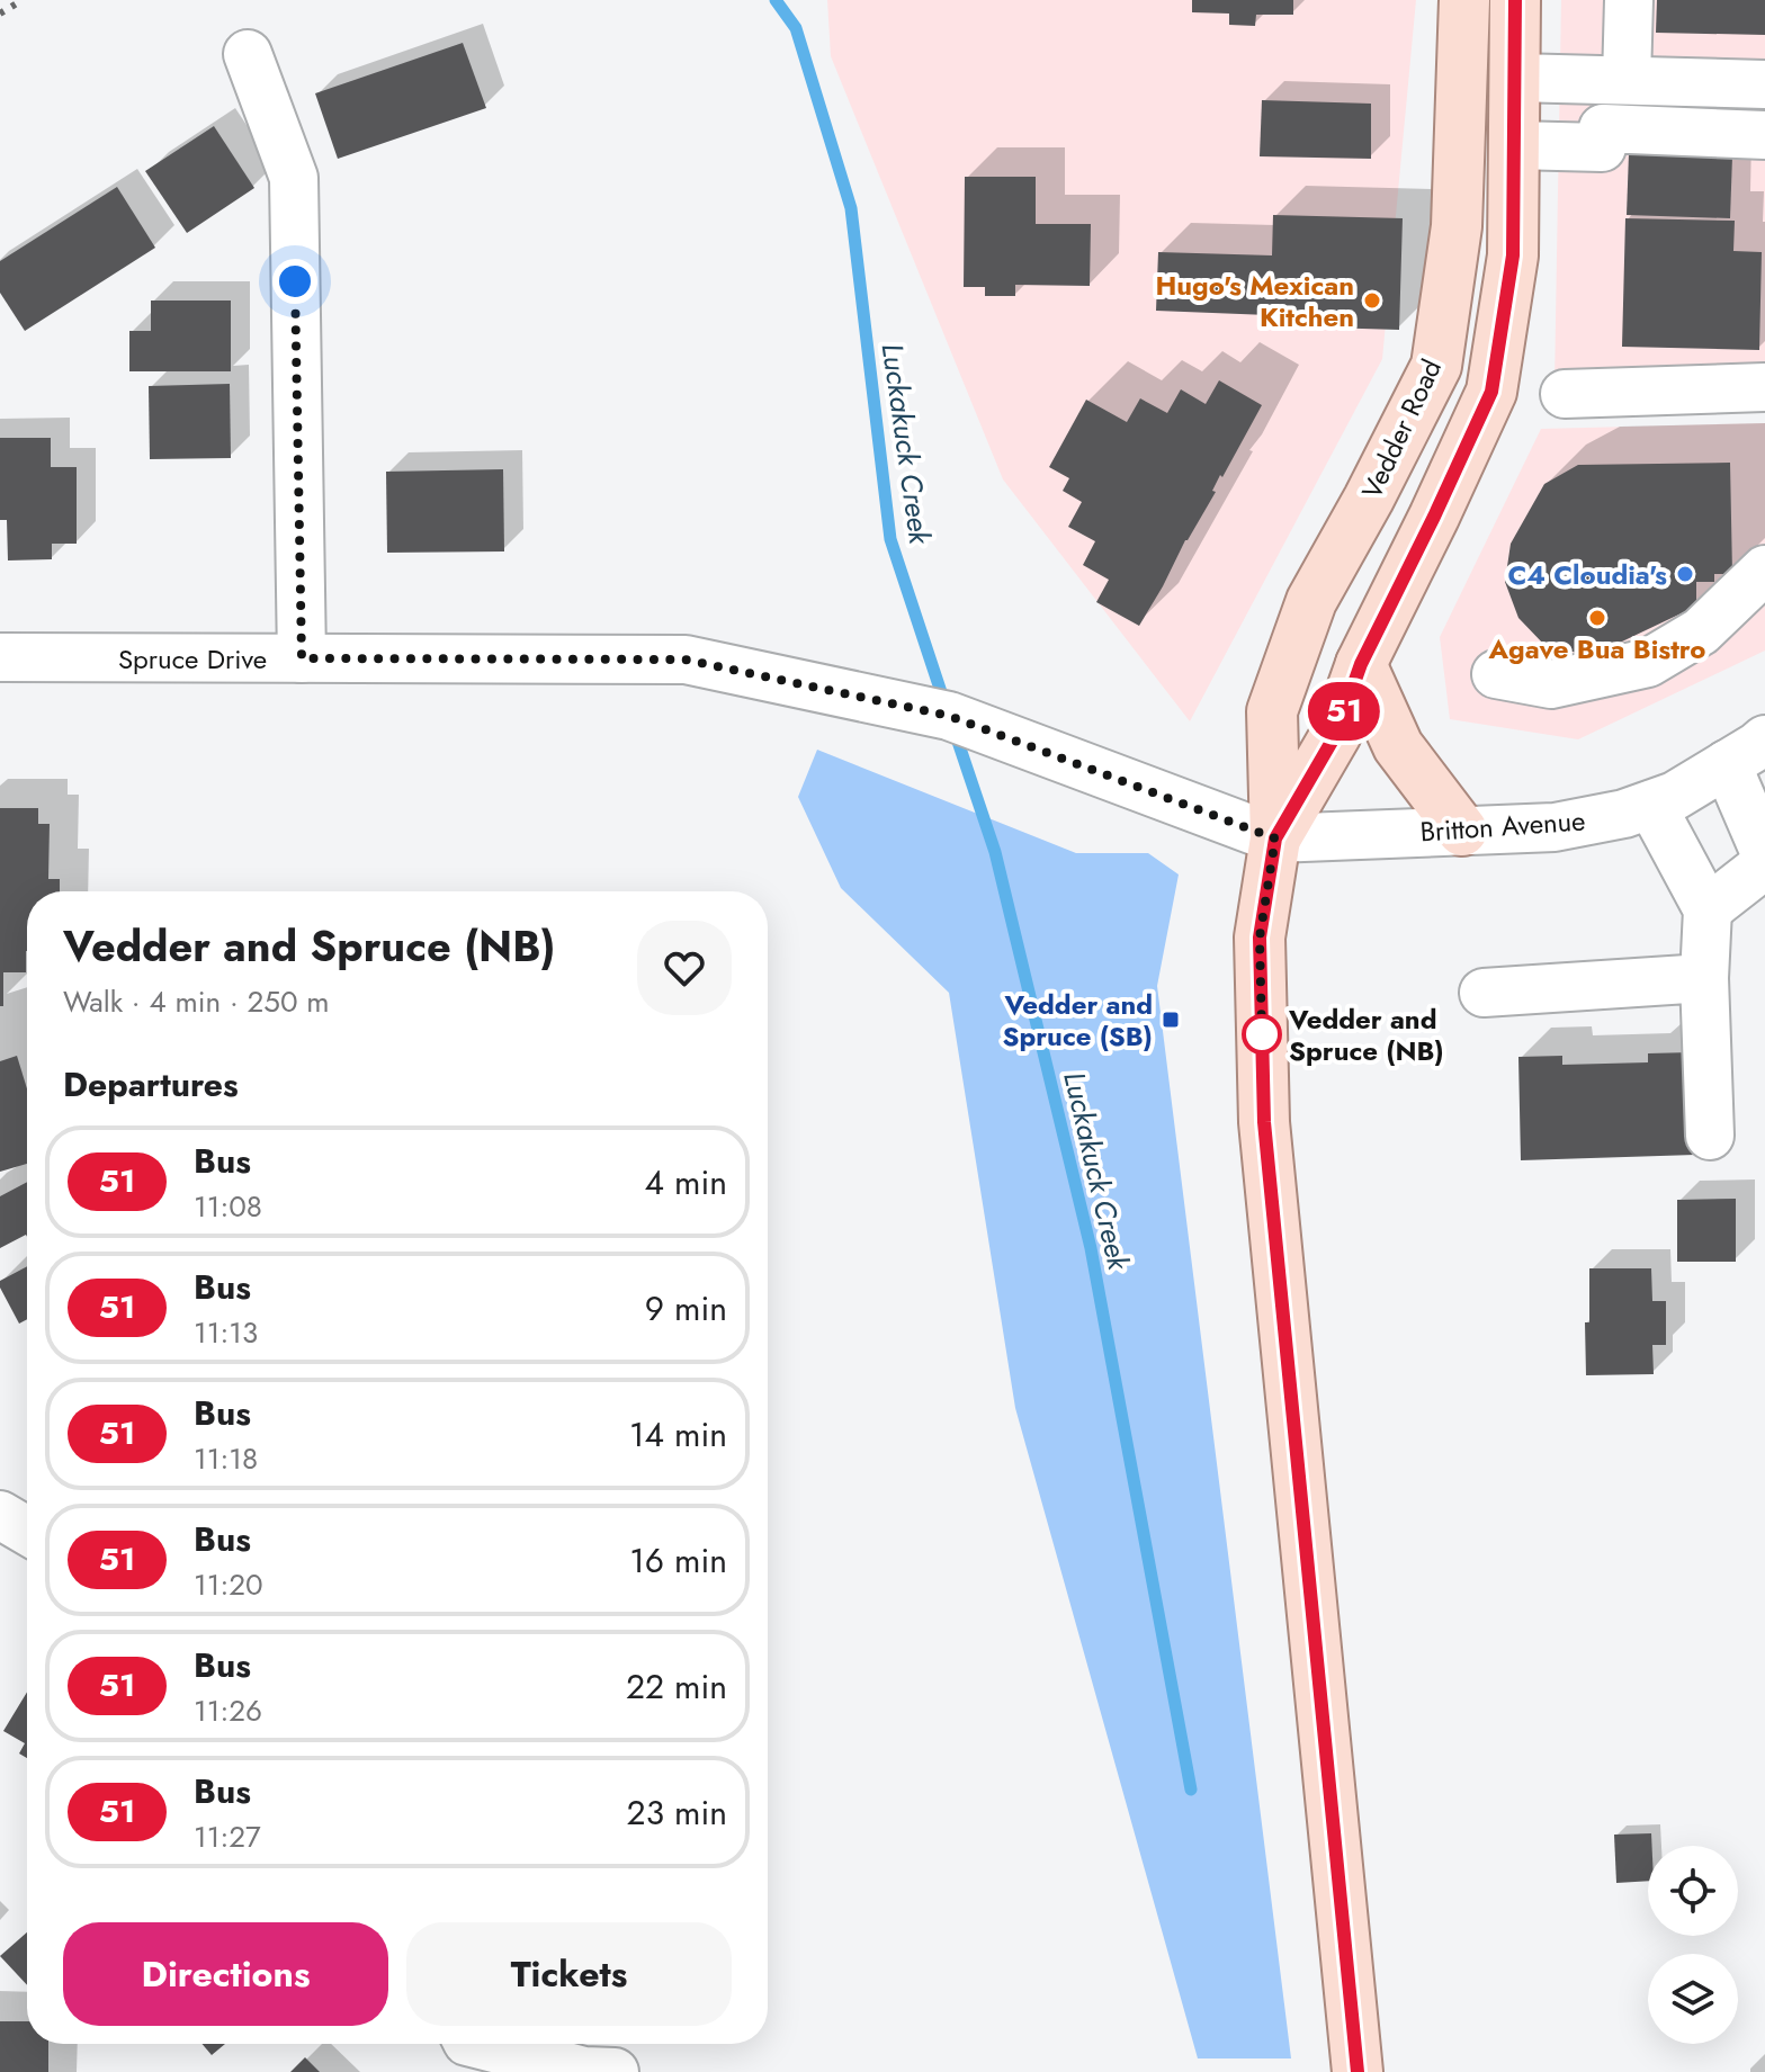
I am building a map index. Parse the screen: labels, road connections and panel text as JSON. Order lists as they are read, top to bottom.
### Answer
{
  "streets": {
    "main road": ["Vedder Road"],
    "street": ["Spruce Drive", "Britton Avenue"]
  },
  "crossings": [
    ["Vedder Road", "Spruce Drive"],
    ["Vedder Road", "Britton Avenue"],
    ["Spruce Drive", "Britton Avenue"]
  ],
  "water": ["Luckakuck Creek"],
  "places": {
    "other": [
      "Hugo's Mexican Kitchen",
      "C4 Cloudia's",
      "Agave Bua Bistro",
      "Vedder and Spruce (NB)"
    ],
    "transit": ["Vedder and Spruce (SB)"]
  },
  "lines": ["bus line 51"],
  "page": {
    "on_map": "51",
    "heading": [
      ["Vedder and Spruce (NB)", "Walk · 4 min · 250 m"],
      "Departures"
    ],
    "list": [
      {
        "mark": "51",
        "name": "Bus",
        "note": "11:08",
        "value": "4 min"
      },
      {
        "mark": "51",
        "name": "Bus",
        "note": "11:13",
        "value": "9 min"
      },
      {
        "mark": "51",
        "name": "Bus",
        "note": "11:18",
        "value": "14 min"
      },
      {
        "mark": "51",
        "name": "Bus",
        "note": "11:20",
        "value": "16 min"
      },
      {
        "mark": "51",
        "name": "Bus",
        "note": "11:26",
        "value": "22 min"
      },
      {
        "mark": "51",
        "name": "Bus",
        "note": "11:27",
        "value": "23 min"
      }
    ],
    "buttons": ["Directions", "Tickets"]
  }
}
